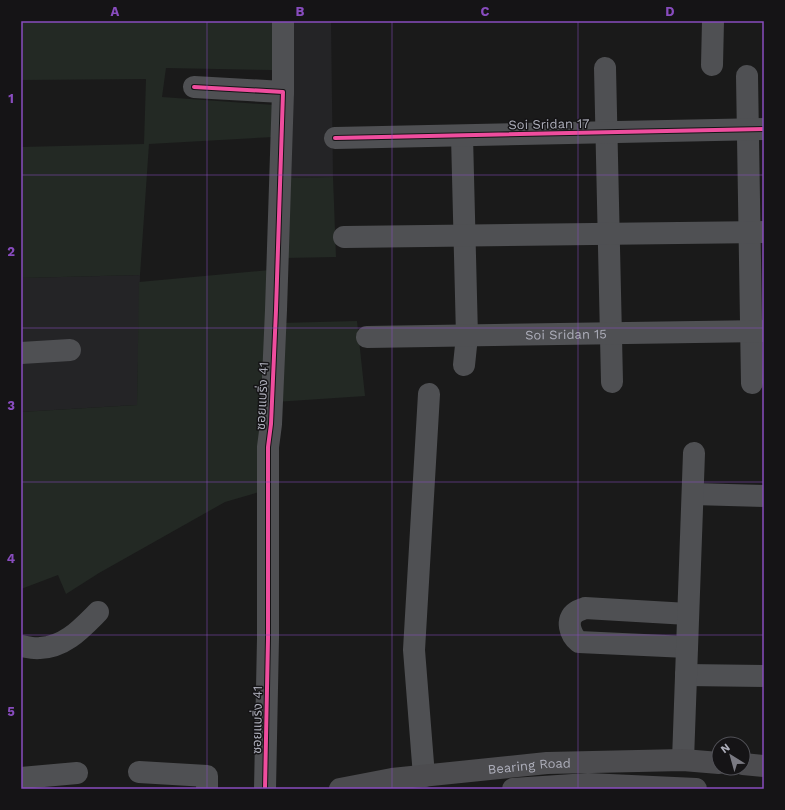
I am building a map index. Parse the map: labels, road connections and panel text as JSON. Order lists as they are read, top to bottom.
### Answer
{
  "streets": {
    "main road": ["Bearing Road"],
    "street": ["Soi Sridan 17", "Soi Sridan 15", "ซอยแบริ่ง 41"]
  },
  "north": "top left",
  "grid": {
    "columns": [
      "A",
      "B",
      "C",
      "D"
    ],
    "rows": [
      "1",
      "2",
      "3",
      "4",
      "5"
    ]
  }
}
